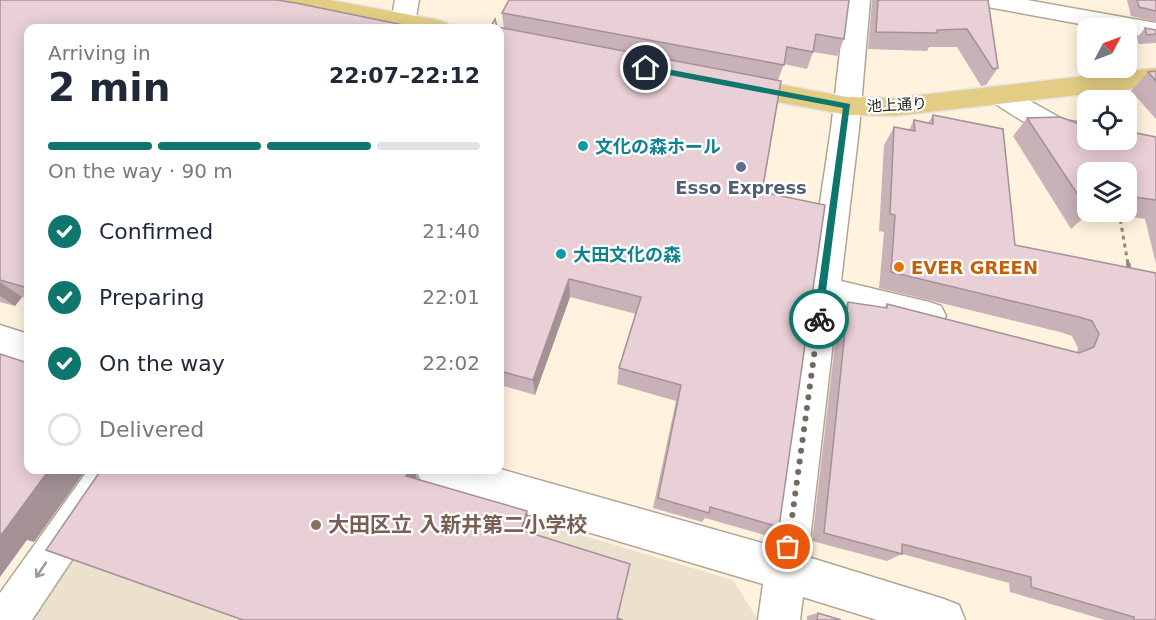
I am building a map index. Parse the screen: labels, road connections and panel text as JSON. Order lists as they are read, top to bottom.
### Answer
{
  "streets": {
    "main road": ["池上通り"]
  },
  "places": [
    "文化の森ホール",
    "Esso Express",
    "大田文化の森",
    "EVER GREEN",
    "大田区立 入新井第二小学校"
  ],
  "north": "top right",
  "page": {
    "heading": ["2 min", "Arriving in", "22:07–22:12"],
    "bar": "On the way · 90 m",
    "list": [
      ["Confirmed", "21:40"],
      ["Preparing", "22:01"],
      ["On the way", "22:02"],
      "Delivered"
    ]
  }
}
